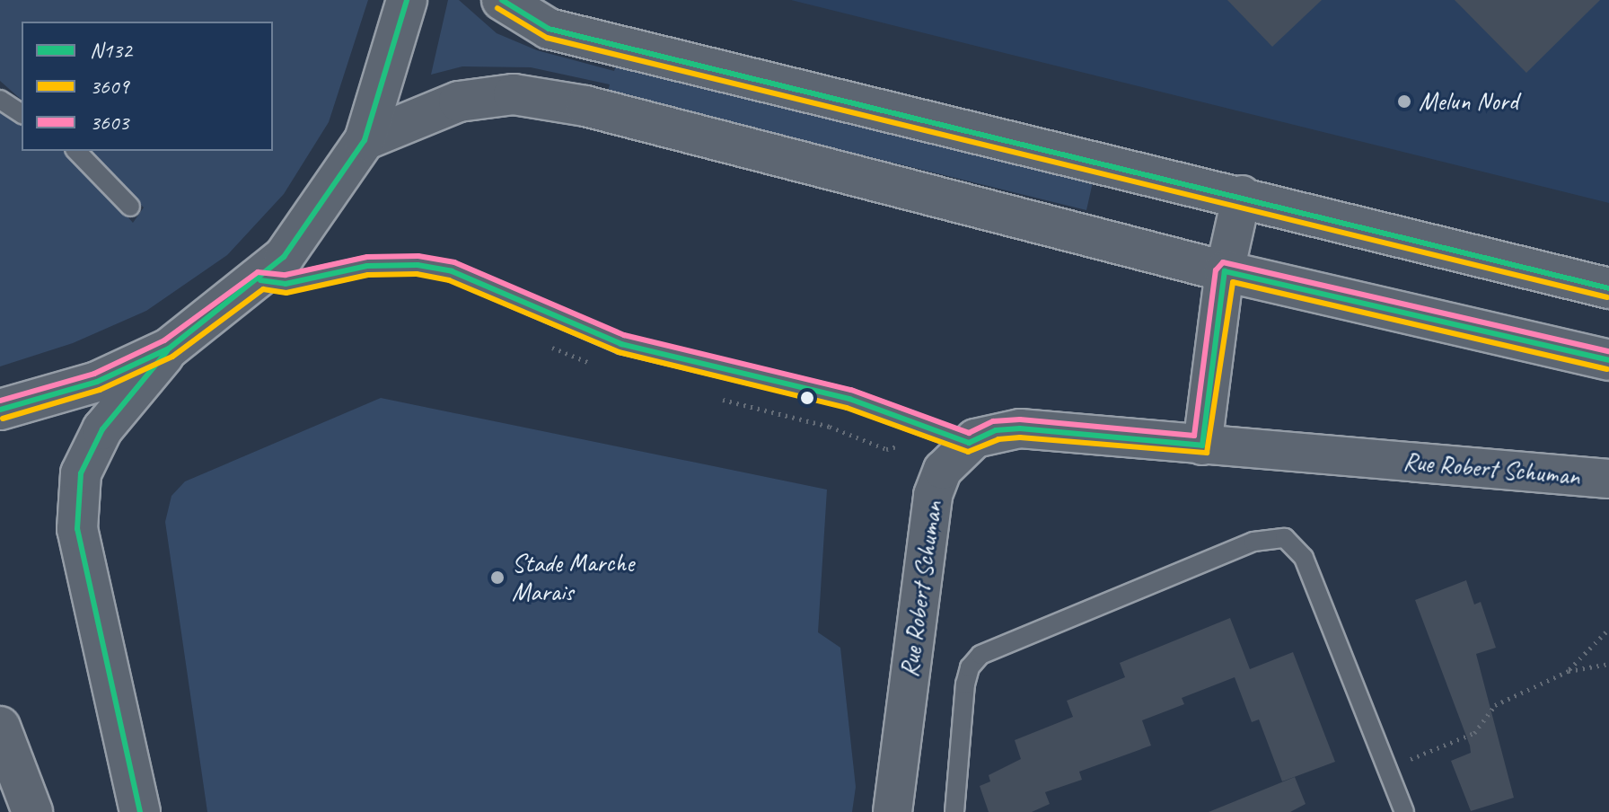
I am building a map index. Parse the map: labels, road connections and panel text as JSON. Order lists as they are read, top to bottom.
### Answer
{
  "streets": {
    "street": ["Rue Robert Schuman"]
  },
  "places": ["Melun Nord", "Stade Marche Marais"],
  "lines": ["transit line N132", "transit line 3609", "transit line 3603"],
  "legend": ["N132", "3609", "3603"]
}
